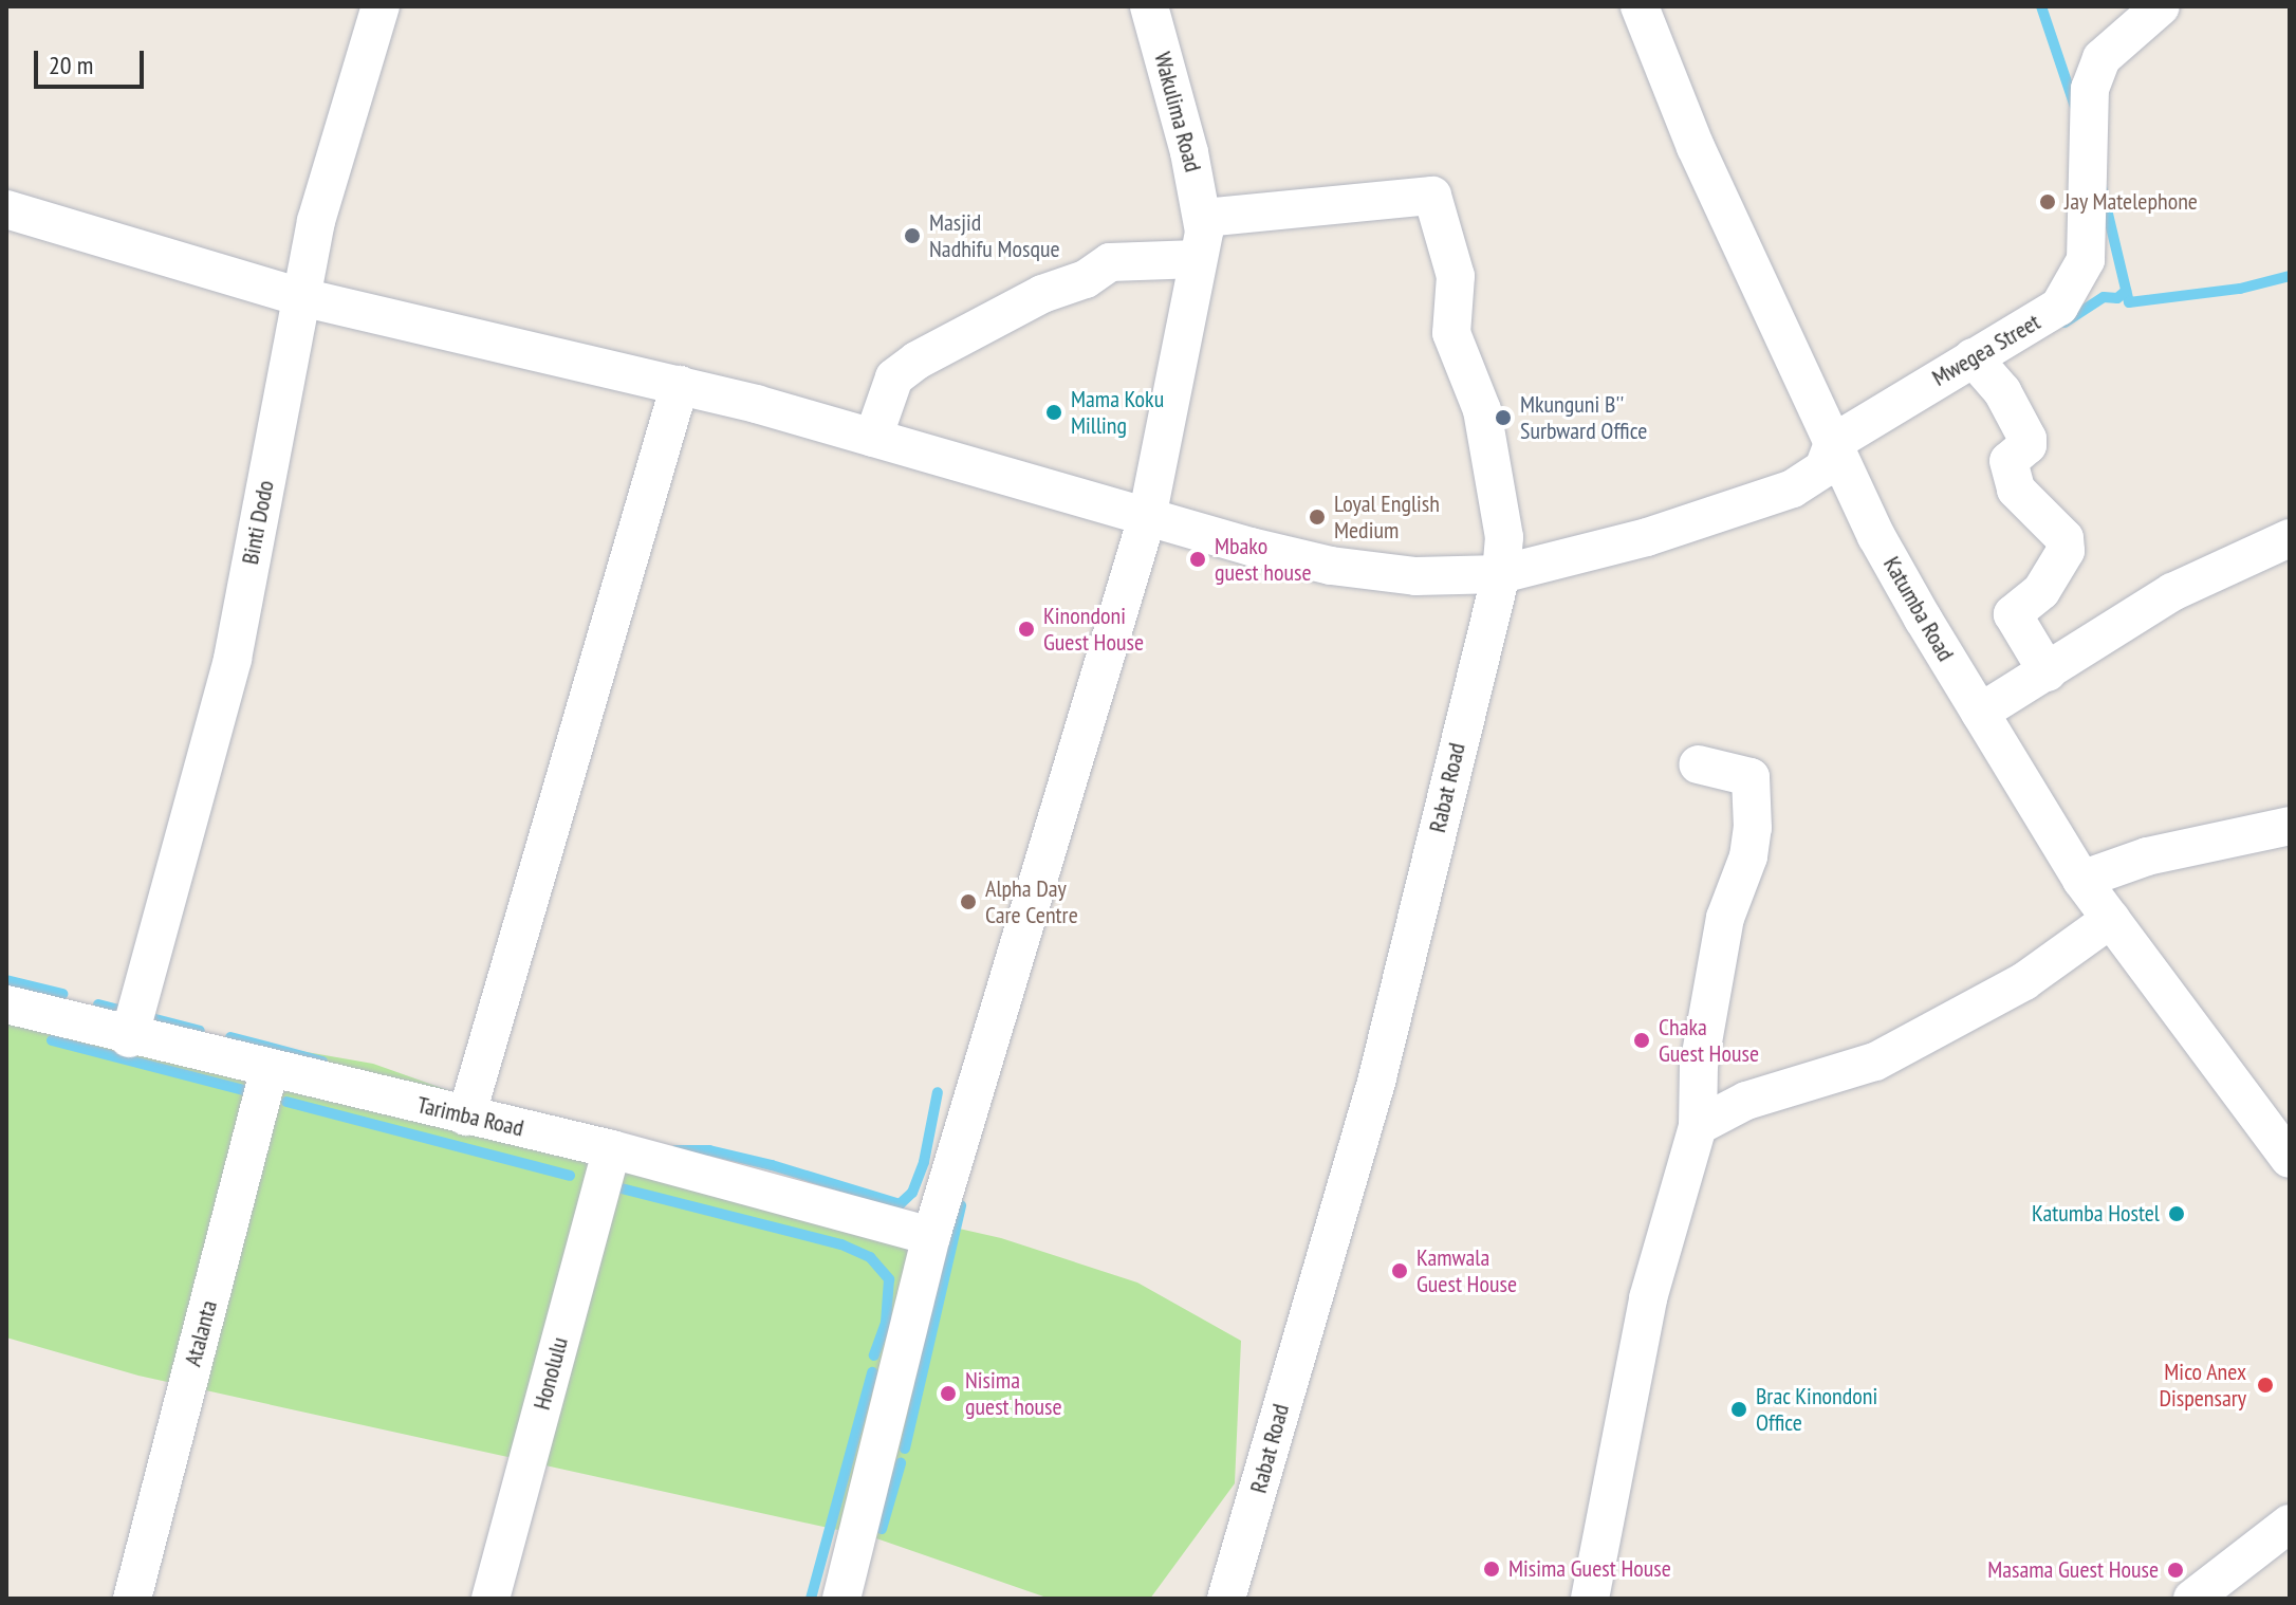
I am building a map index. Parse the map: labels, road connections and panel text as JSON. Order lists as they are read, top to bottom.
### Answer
{
  "streets": {
    "street": [
      "Wakulima Road",
      "Mwegea Street",
      "Binti Dodo",
      "Katumba Road",
      "Rabat Road",
      "Tarimba Road",
      "Atalanta",
      "Honolulu"
    ]
  },
  "crossings": [
    ["Wakulima Road", "Rabat Road"],
    ["Mwegea Street", "Katumba Road"],
    ["Binti Dodo", "Tarimba Road"],
    ["Tarimba Road", "Atalanta"],
    ["Tarimba Road", "Honolulu"]
  ],
  "places": [
    "Jay Matelephone",
    "Masjid Nadhifu Mosque",
    "Mama Koku Milling",
    "Mkunguni B'' Surbward Office",
    "Loyal English Medium",
    "Mbako guest house",
    "Kinondoni Guest House",
    "Alpha Day Care Centre",
    "Chaka Guest House",
    "Katumba Hostel",
    "Kamwala Guest House",
    "Mico Anex Dispensary",
    "Nisima guest house",
    "Brac Kinondoni Office",
    "Misima Guest House",
    "Masama Guest House"
  ],
  "scale_bar": "20 m"
}
